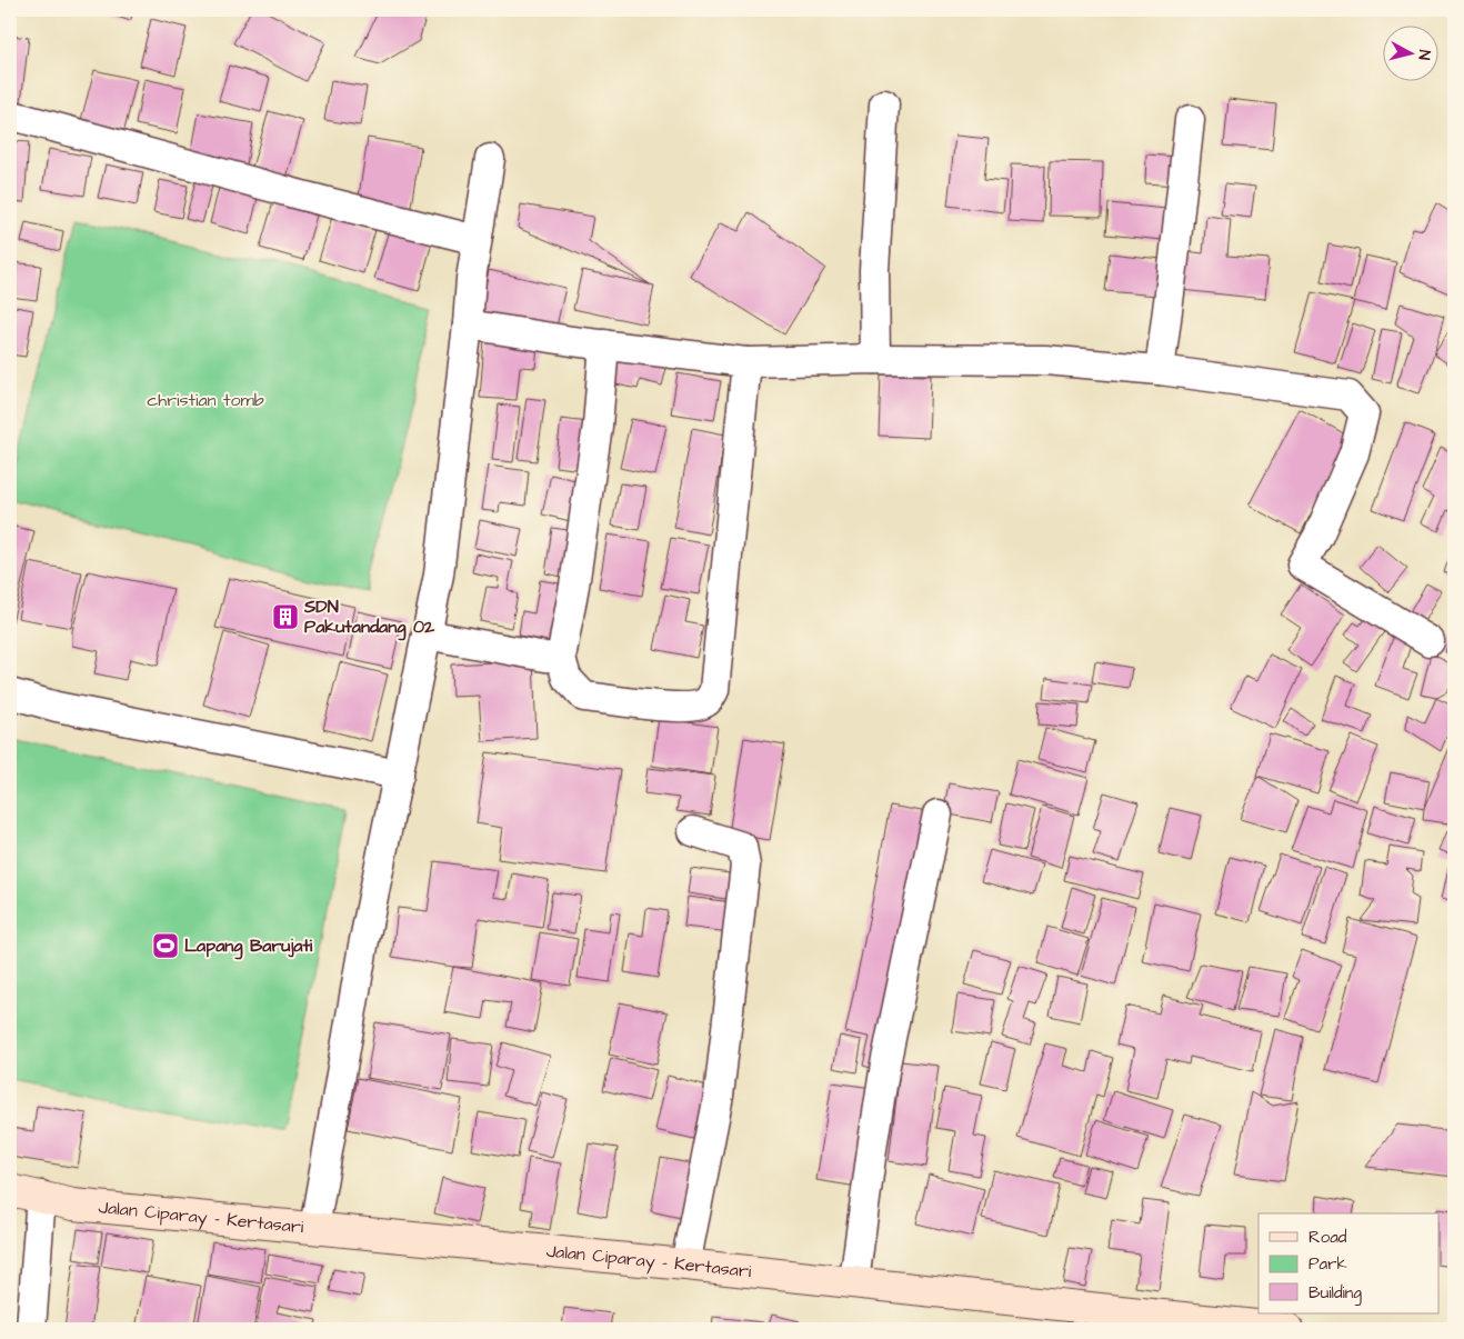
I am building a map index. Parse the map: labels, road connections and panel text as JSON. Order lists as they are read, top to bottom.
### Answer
{
  "streets": {
    "main road": ["Jalan Ciparay - Kertasari"]
  },
  "parks": ["christian tomb"],
  "places": {
    "building": ["SDN Pakutandang 02"],
    "sports": ["Lapang Barujati"]
  },
  "legend": ["Road", "Park", "Building"],
  "north": "right"
}
